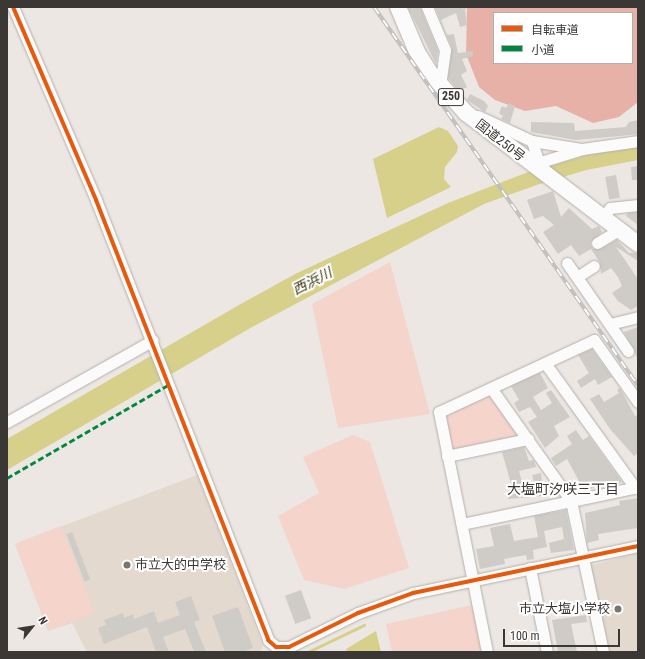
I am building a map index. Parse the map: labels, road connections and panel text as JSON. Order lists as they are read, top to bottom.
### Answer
{
  "streets": {
    "highway": ["250", "国道250号"]
  },
  "districts": ["大塩町汐咲三丁目"],
  "water": ["西浜川"],
  "places": ["市立大的中学校", "市立大塩小学校"],
  "legend": ["自転車道", "小道"],
  "scale_bar": "100 m",
  "north": "top right"
}
